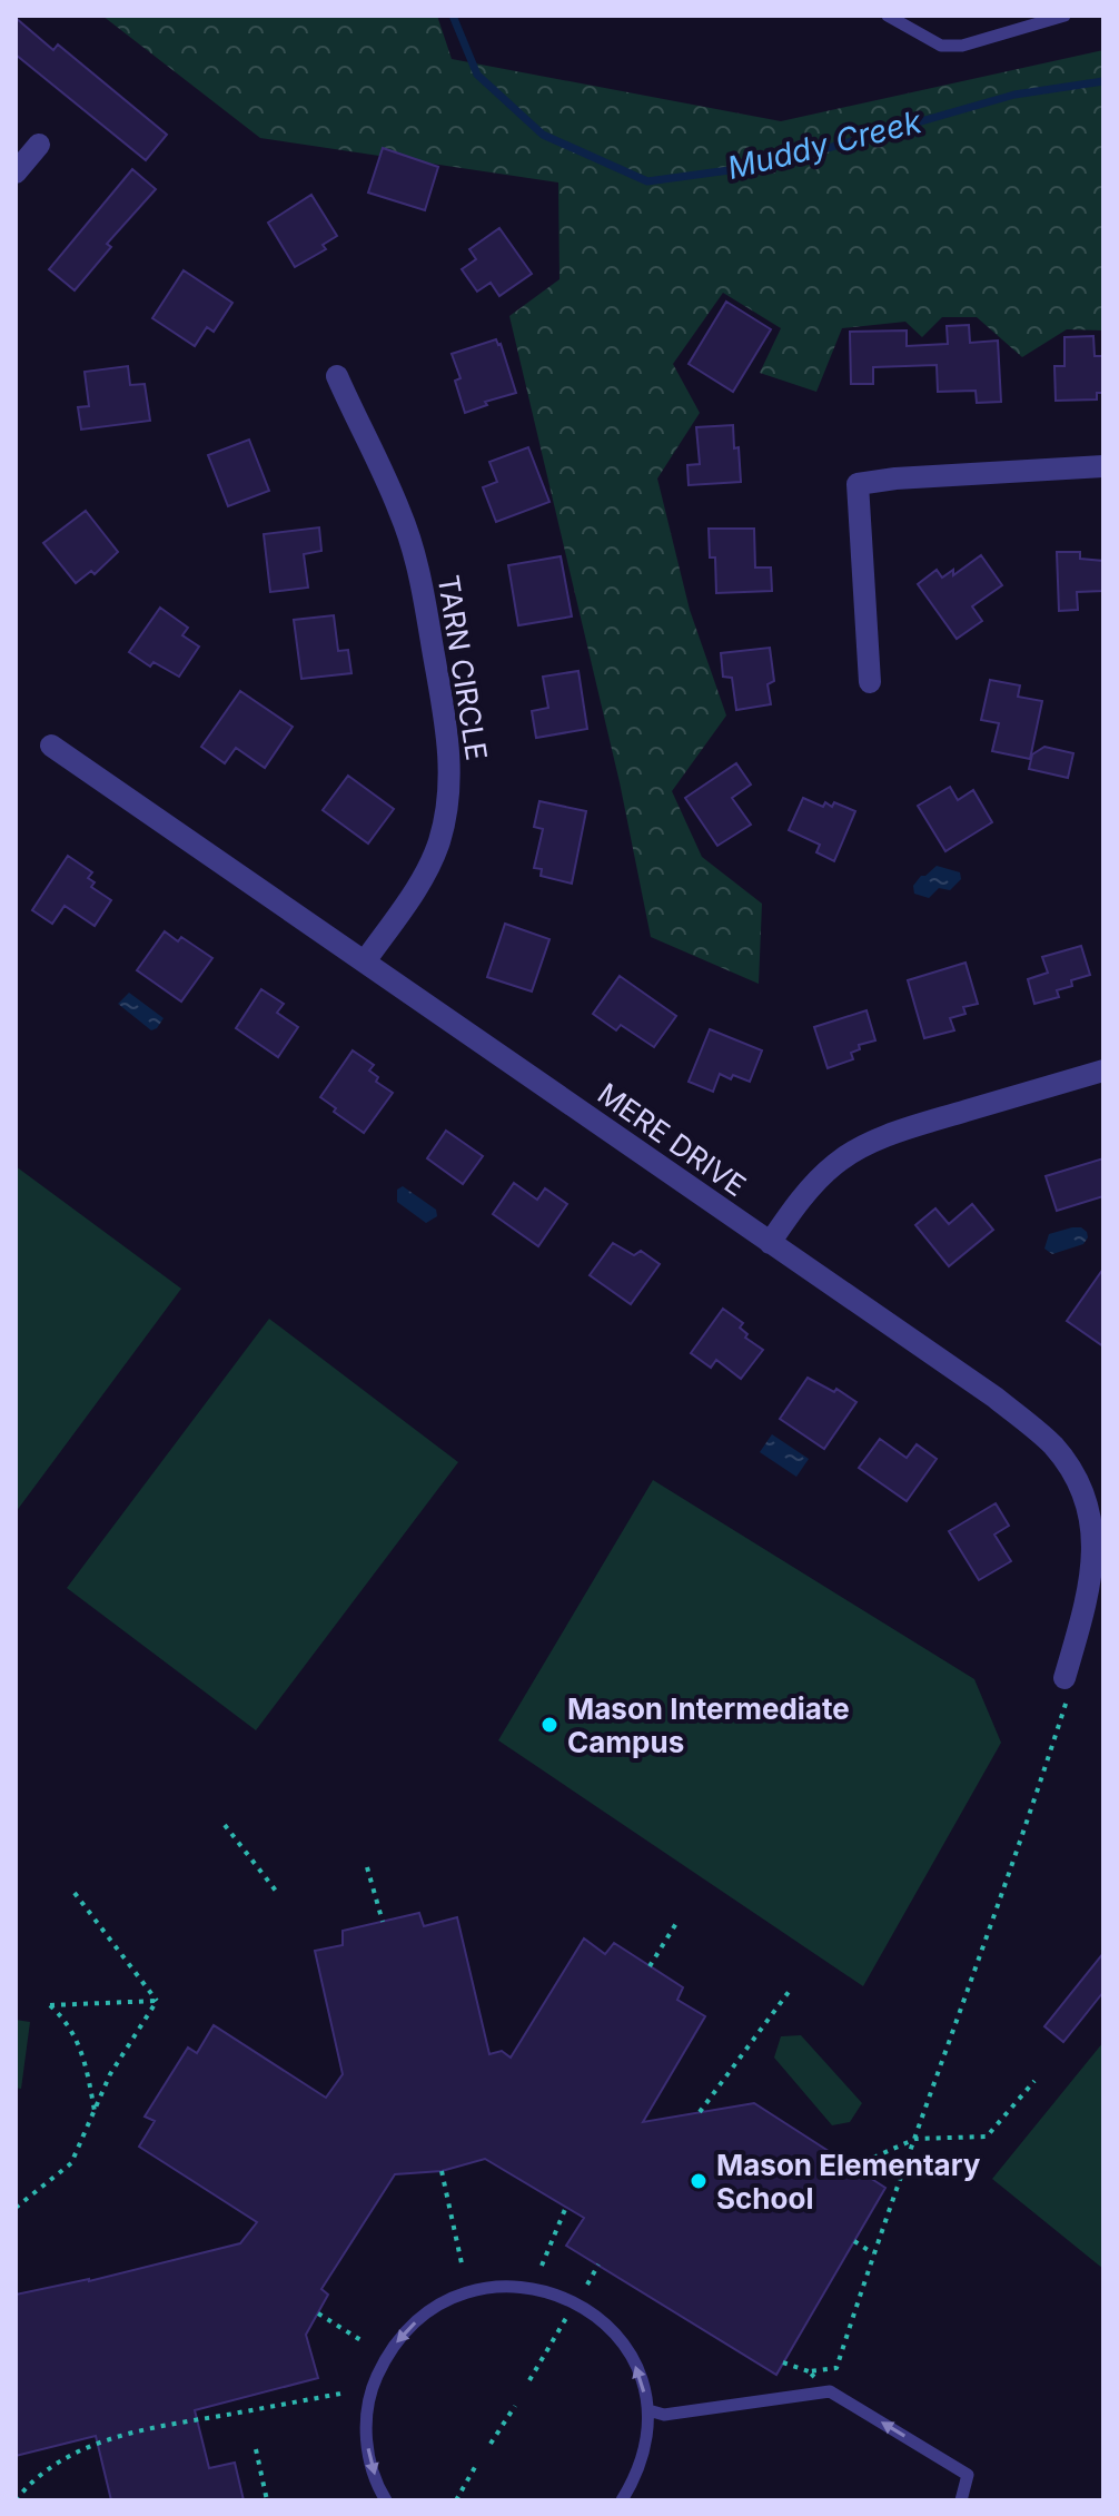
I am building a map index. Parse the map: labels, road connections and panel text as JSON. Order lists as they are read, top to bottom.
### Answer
{
  "streets": {
    "street": ["TARN CIRCLE", "MERE DRIVE"]
  },
  "crossings": [
    ["TARN CIRCLE", "MERE DRIVE"]
  ],
  "water": ["Muddy Creek"],
  "places": ["Mason Intermediate Campus", "Mason Elementary School"]
}
